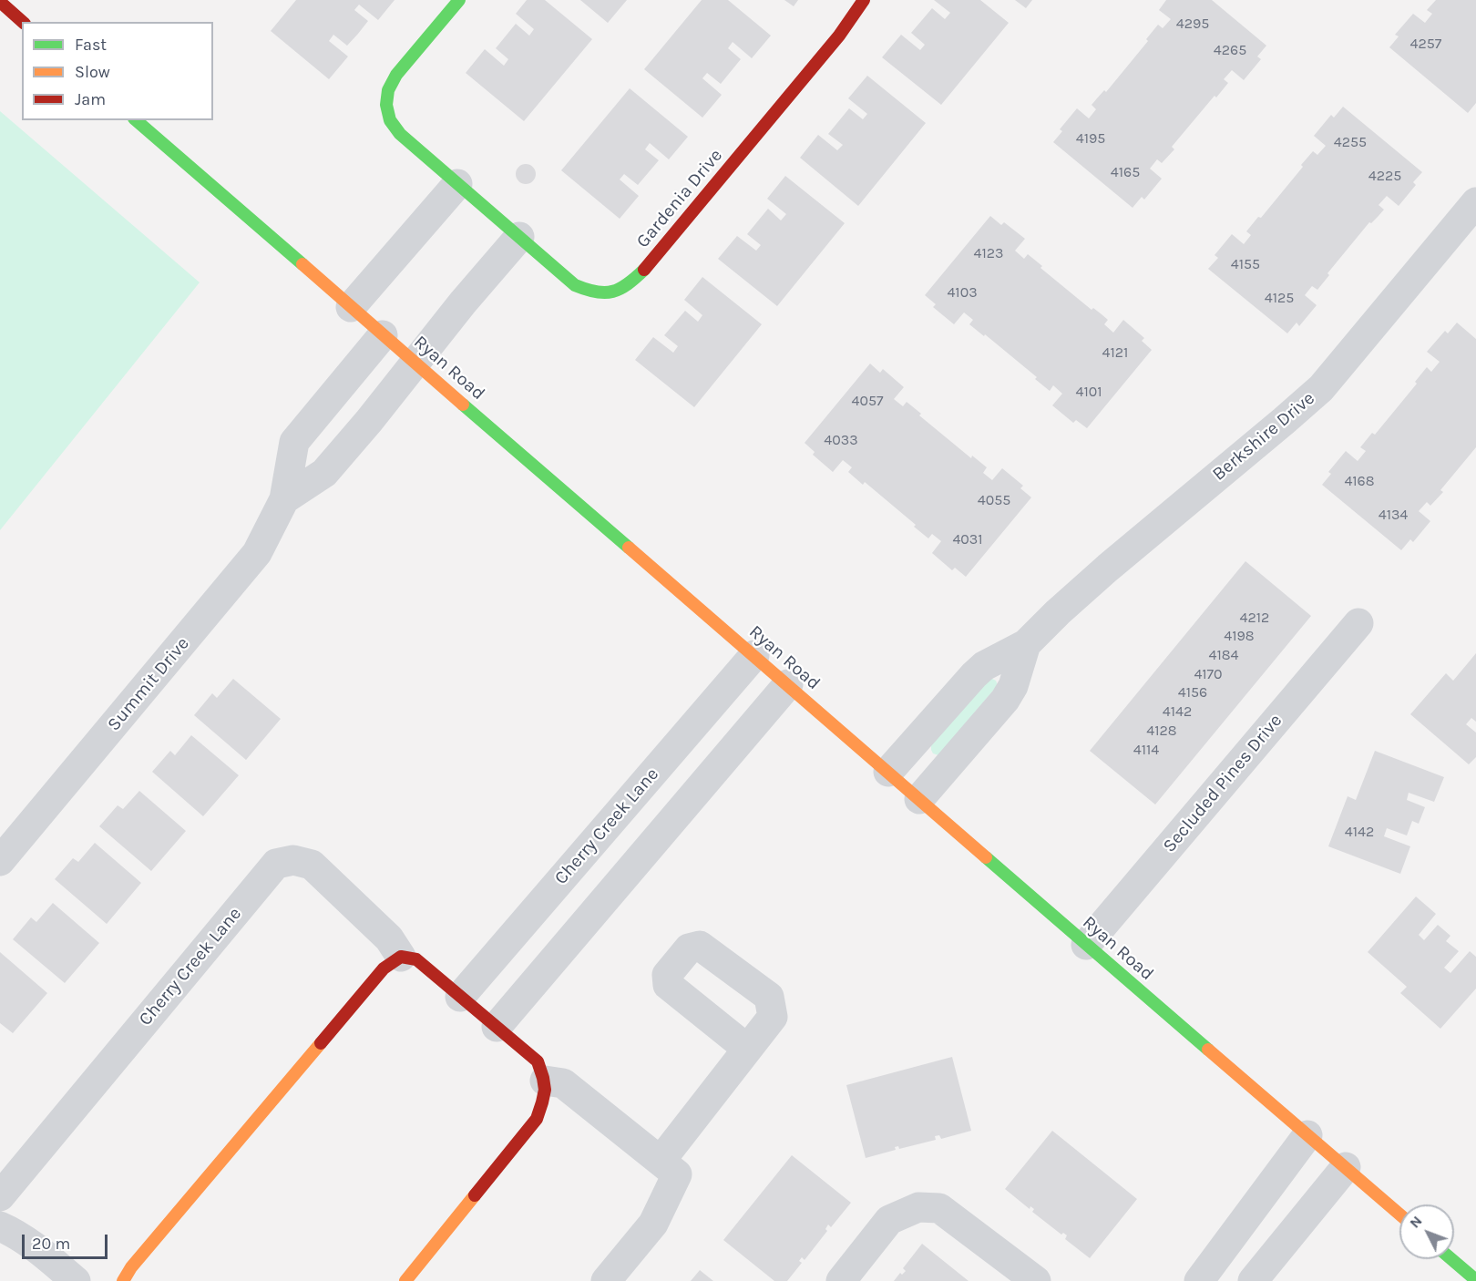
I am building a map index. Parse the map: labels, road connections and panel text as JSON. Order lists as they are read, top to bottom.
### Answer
{
  "streets": {
    "main road": ["Gardenia Drive", "Ryan Road"],
    "street": [
      "Berkshire Drive",
      "Summit Drive",
      "Secluded Pines Drive",
      "Cherry Creek Lane"
    ]
  },
  "crossings": [
    ["Gardenia Drive", "Summit Drive"],
    ["Ryan Road", "Berkshire Drive"],
    ["Ryan Road", "Summit Drive"],
    ["Ryan Road", "Secluded Pines Drive"],
    ["Ryan Road", "Cherry Creek Lane"]
  ],
  "house_numbers": [
    "4295",
    "4257",
    "4265",
    "4195",
    "4255",
    "4165",
    "4225",
    "4123",
    "4155",
    "4103",
    "4125",
    "4121",
    "4101",
    "4057",
    "4033",
    "4168",
    "4055",
    "4134",
    "4031",
    "4212",
    "4198",
    "4184",
    "4170",
    "4156",
    "4142",
    "4128",
    "4114",
    "4142"
  ],
  "legend": ["Fast", "Slow", "Jam"],
  "scale_bar": "20 m",
  "north": "top left"
}
